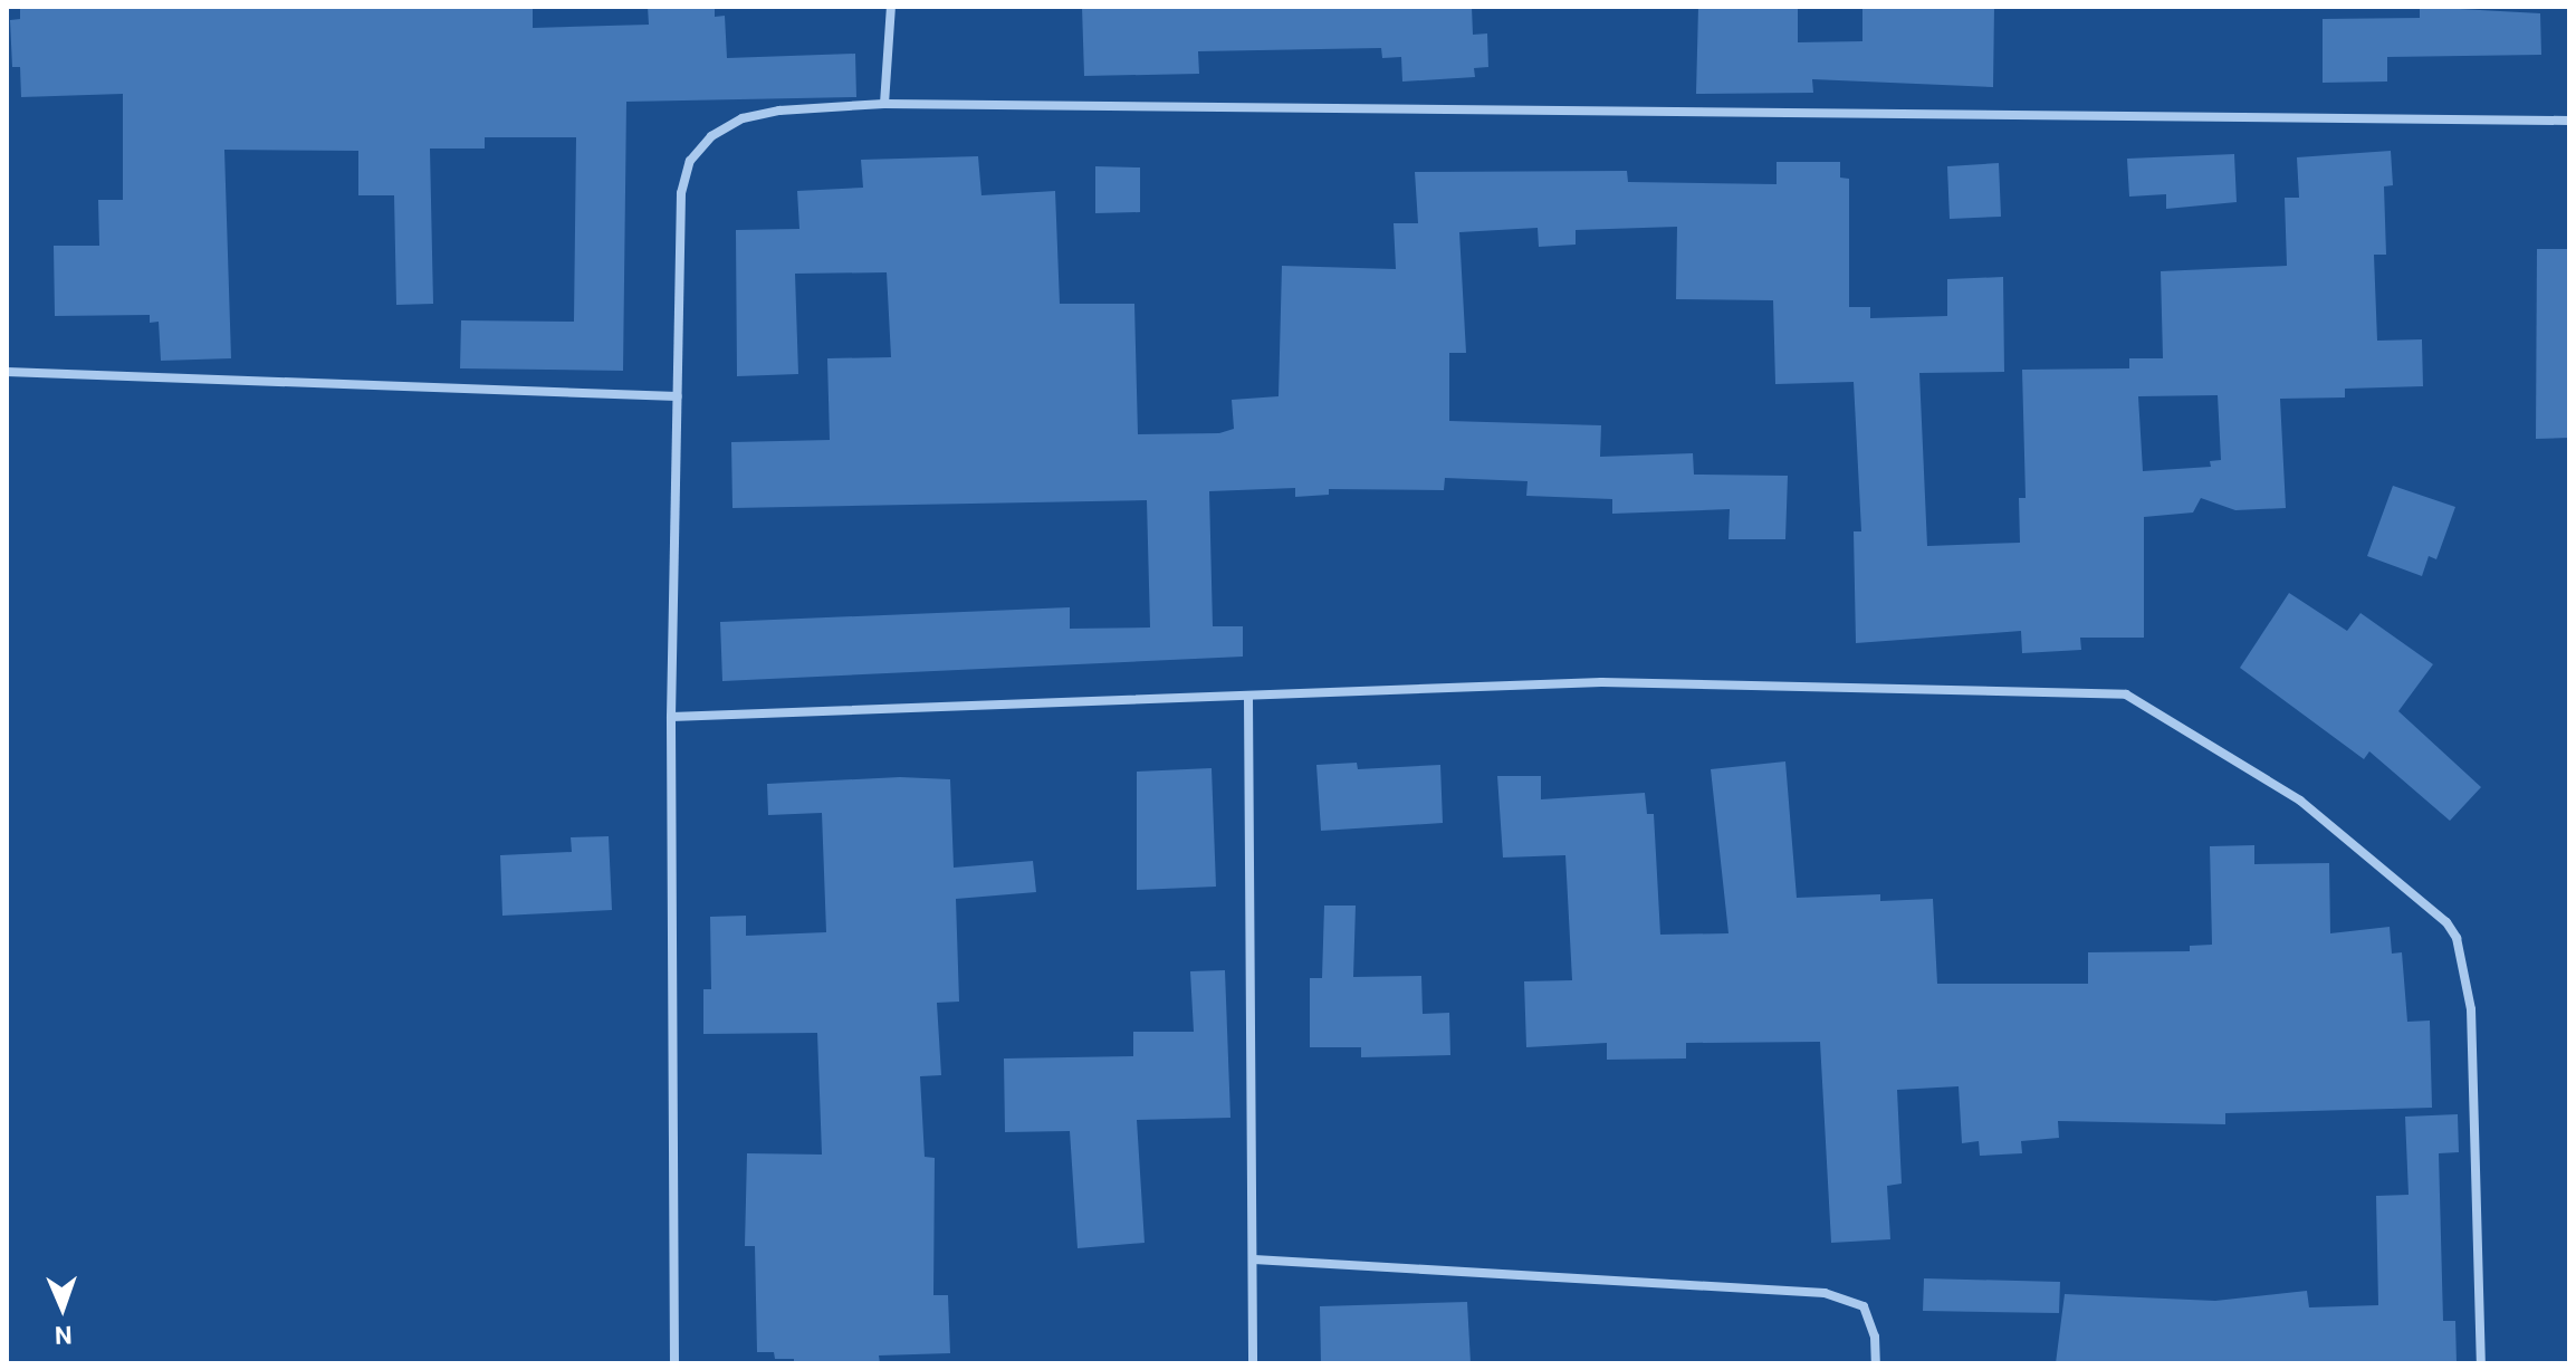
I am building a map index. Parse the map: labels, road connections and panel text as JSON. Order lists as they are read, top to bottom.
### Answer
{
  "north": "bottom"
}
